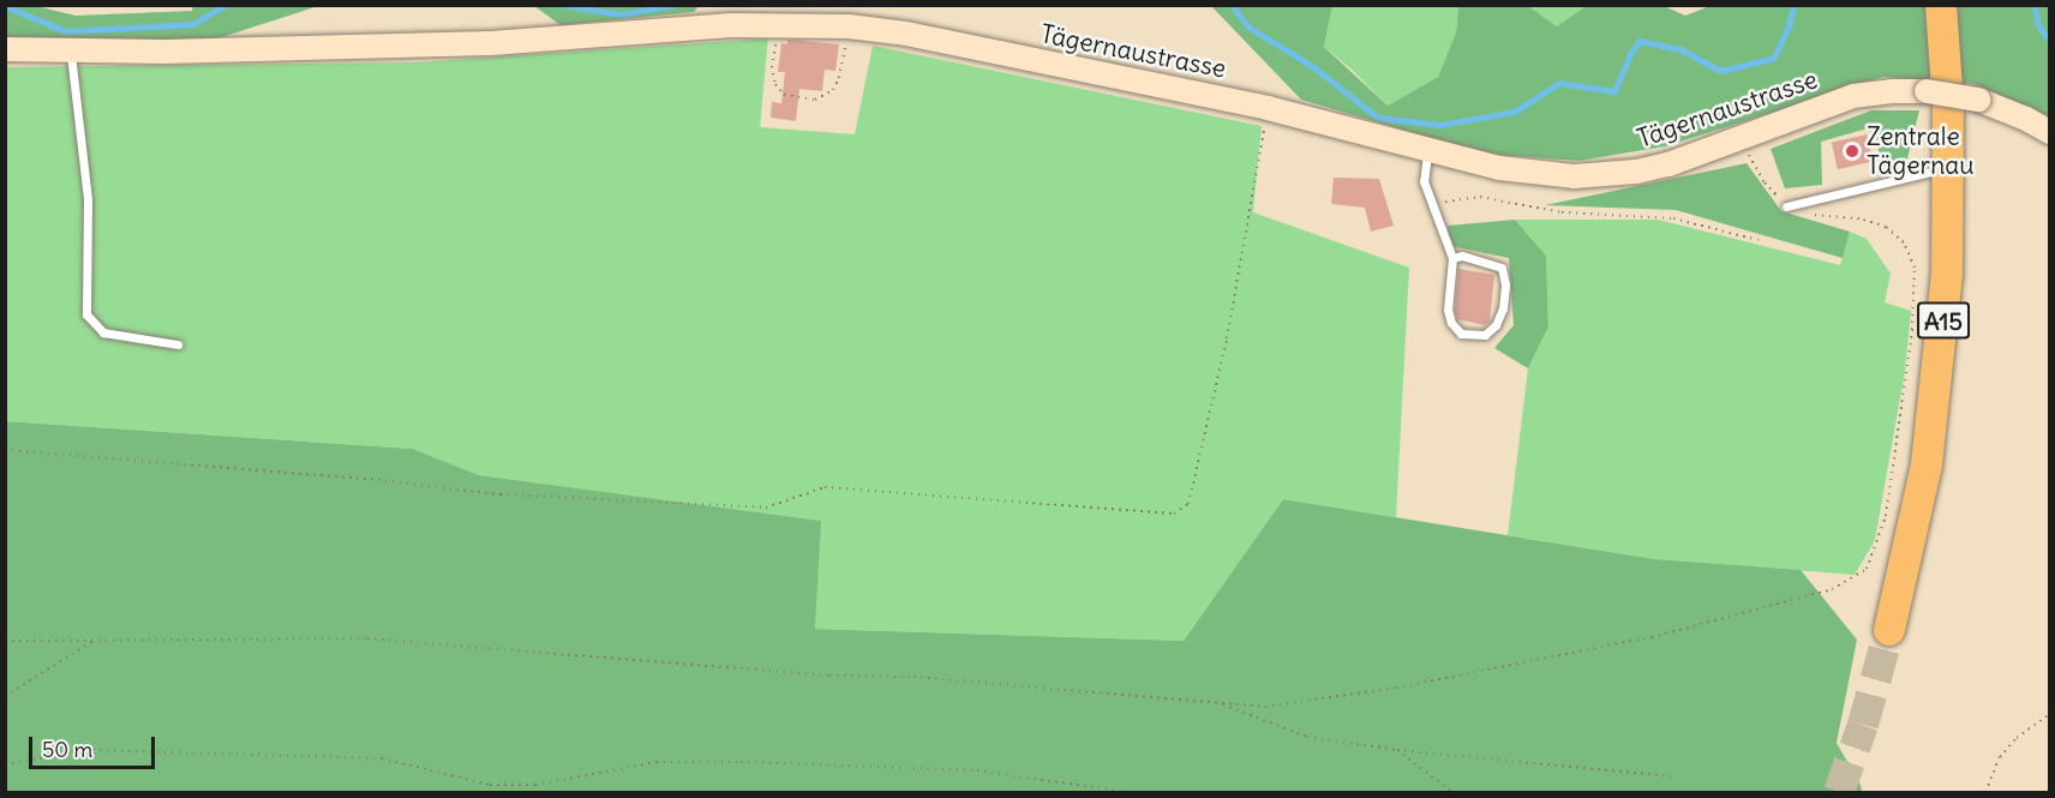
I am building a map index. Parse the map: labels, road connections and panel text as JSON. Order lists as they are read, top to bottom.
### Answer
{
  "streets": {
    "highway": ["A15"],
    "street": ["Tägernaustrasse"]
  },
  "places": ["Zentrale Tägernau"],
  "scale_bar": "50 m"
}
